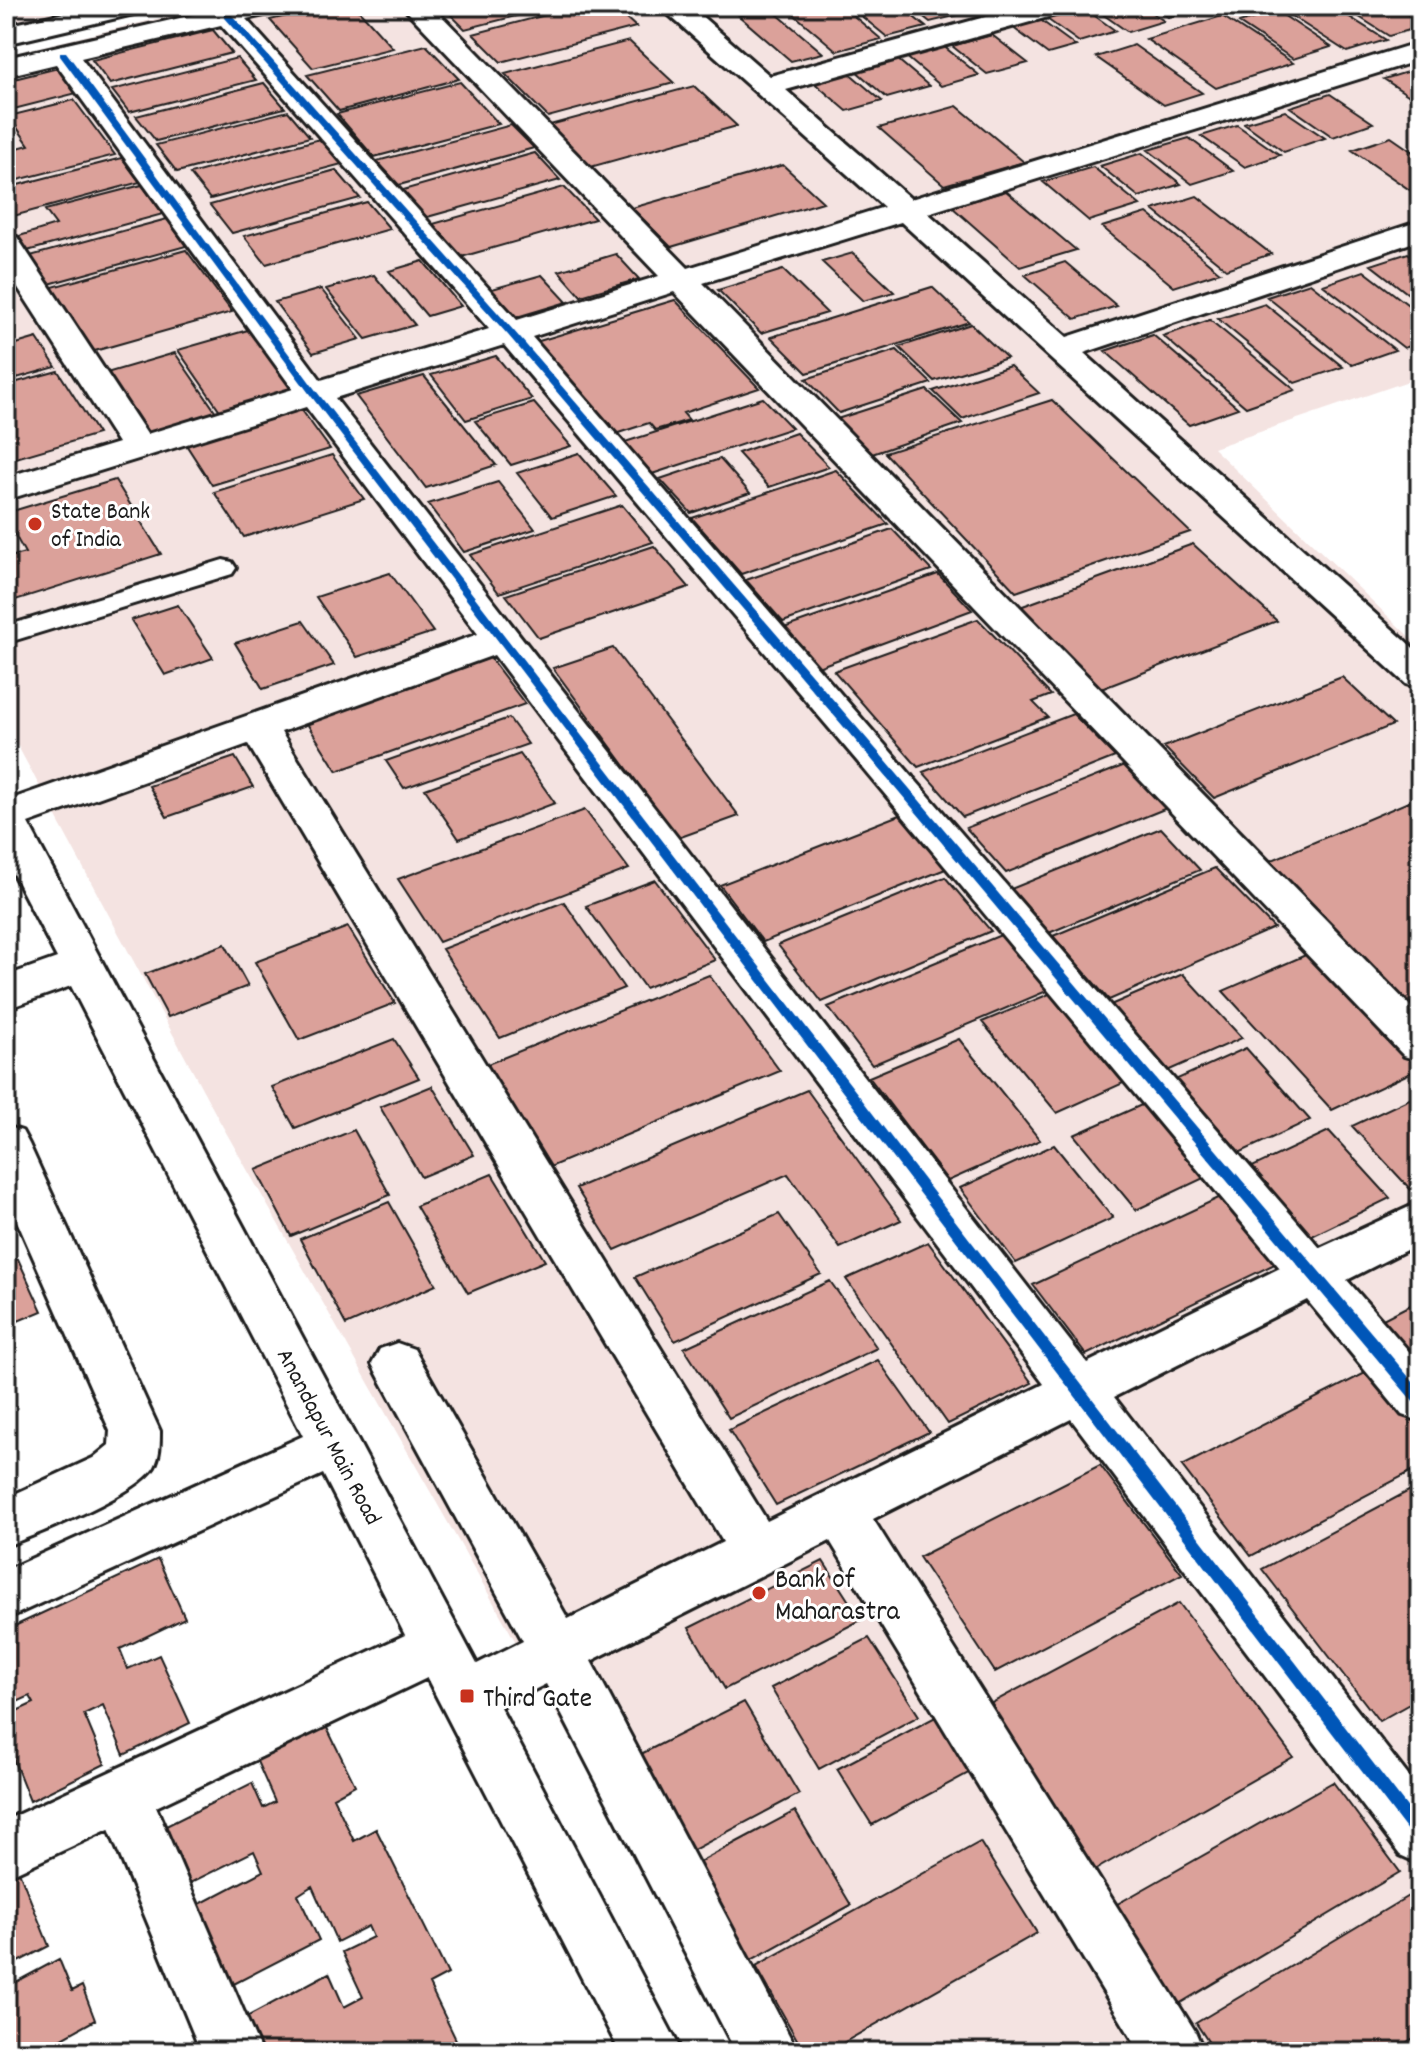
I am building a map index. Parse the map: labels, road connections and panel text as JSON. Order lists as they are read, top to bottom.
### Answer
{
  "streets": {
    "street": ["Anandapur Main Road"]
  },
  "places": {
    "other": ["State Bank of India", "Bank of Maharastra"],
    "transit": ["Third Gate"]
  }
}
